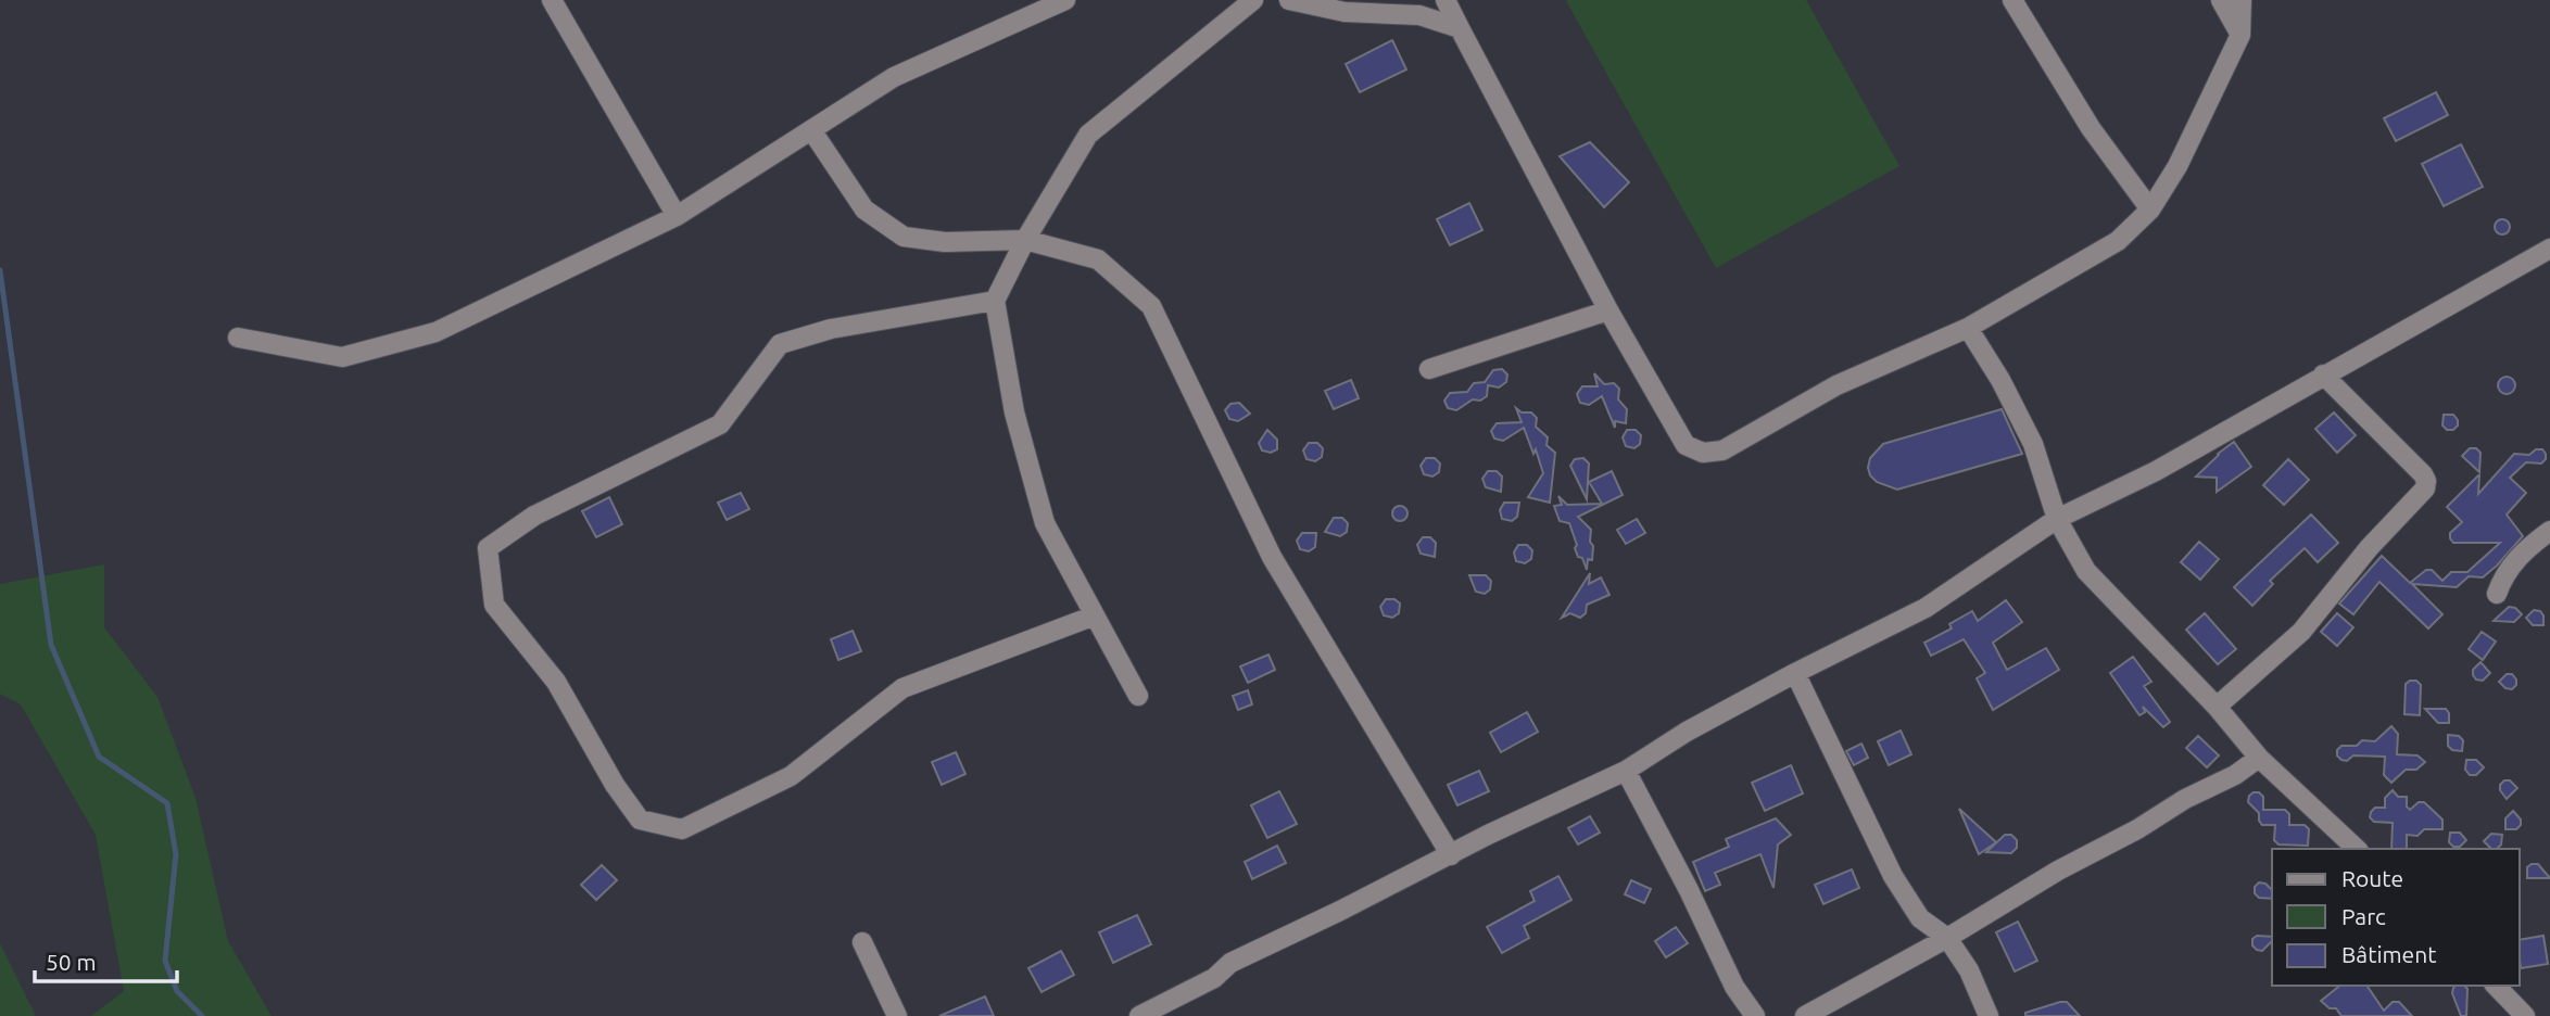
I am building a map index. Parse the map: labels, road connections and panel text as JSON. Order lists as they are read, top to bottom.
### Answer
{
  "legend": ["Route", "Parc", "Bâtiment"],
  "scale_bar": "50 m"
}
